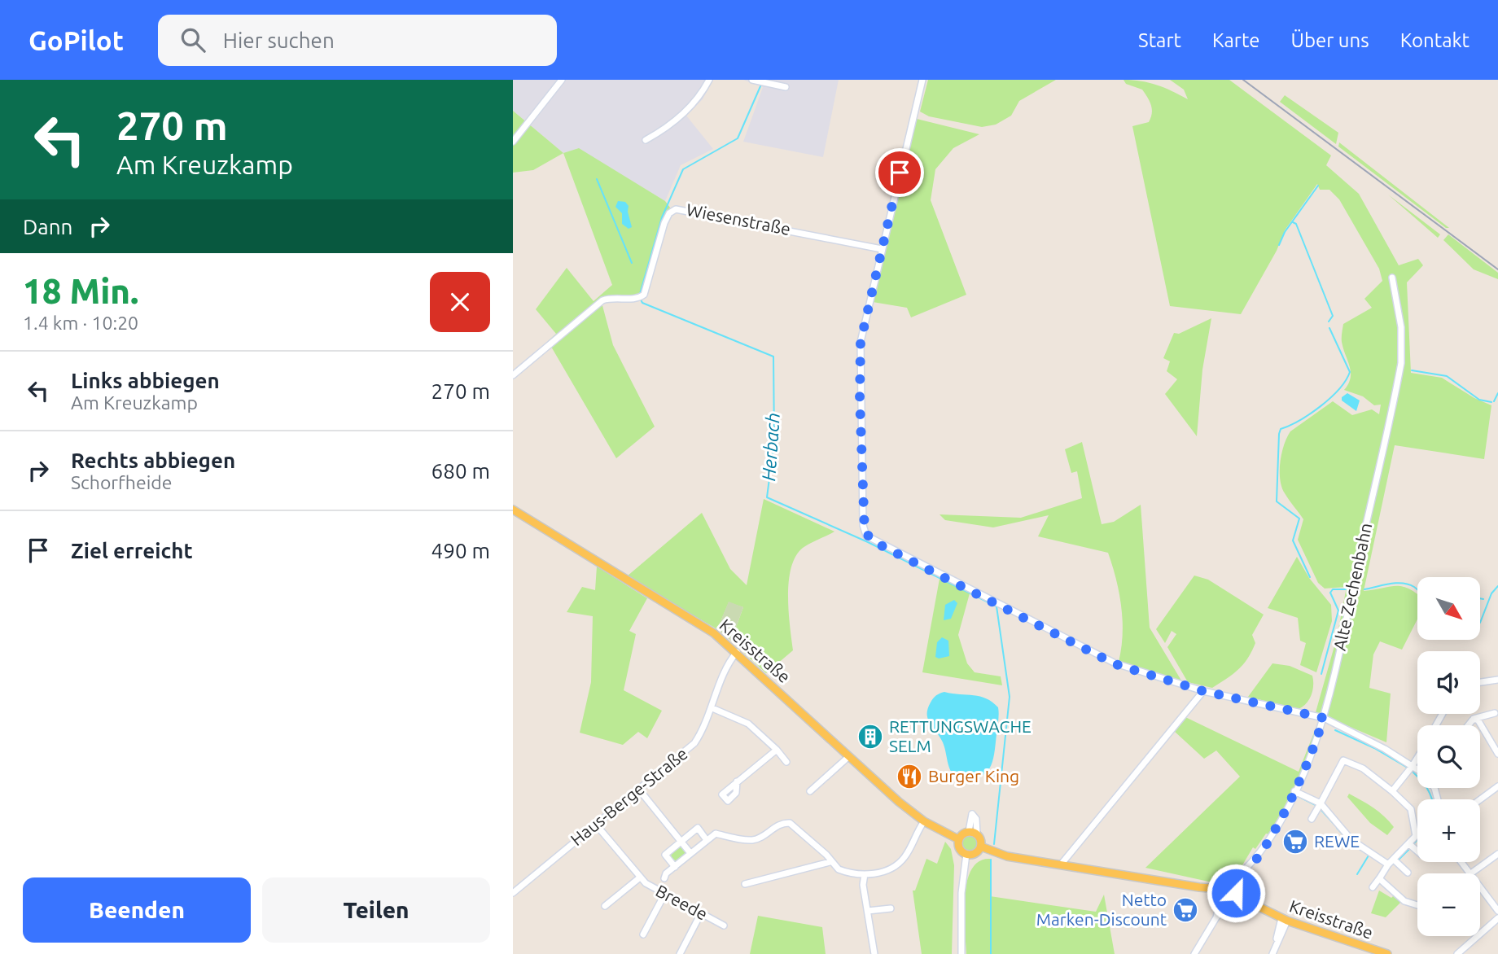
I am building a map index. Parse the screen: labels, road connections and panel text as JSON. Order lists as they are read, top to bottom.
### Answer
{
  "streets": {
    "main road": ["Kreisstraße"],
    "street": [
      "Wiesenstraße",
      "Alte Zechenbahn",
      "Haus-Berge-Straße",
      "Breede"
    ]
  },
  "crossings": [
    ["Alte Zechenbahn", "Kreisstraße"],
    ["Kreisstraße", "Haus-Berge-Straße"],
    ["Haus-Berge-Straße", "Breede"]
  ],
  "water": ["Herbach"],
  "places": {
    "building": ["RETTUNGSWACHE SELM"],
    "restaurant": ["Burger King"],
    "supermarket": ["REWE", "Netto Marken-Discount"]
  },
  "north": "bottom right",
  "page": {
    "header": "GoPilot",
    "search": "Hier suchen",
    "nav": [
      "Start",
      "Karte",
      "Über uns",
      "Kontakt"
    ],
    "turn": ["270 m", "Am Kreuzkamp"],
    "then": "Dann",
    "heading": ["18 Min.", "1.4 km · 10:20"],
    "list": [
      {
        "name": "Links abbiegen",
        "note": "Am Kreuzkamp",
        "value": "270 m"
      },
      {
        "name": "Rechts abbiegen",
        "note": "Schorfheide",
        "value": "680 m"
      },
      {
        "name": "Ziel erreicht",
        "value": "490 m"
      }
    ],
    "map_buttons": ["+", "−"],
    "buttons": ["Beenden", "Teilen"]
  }
}
